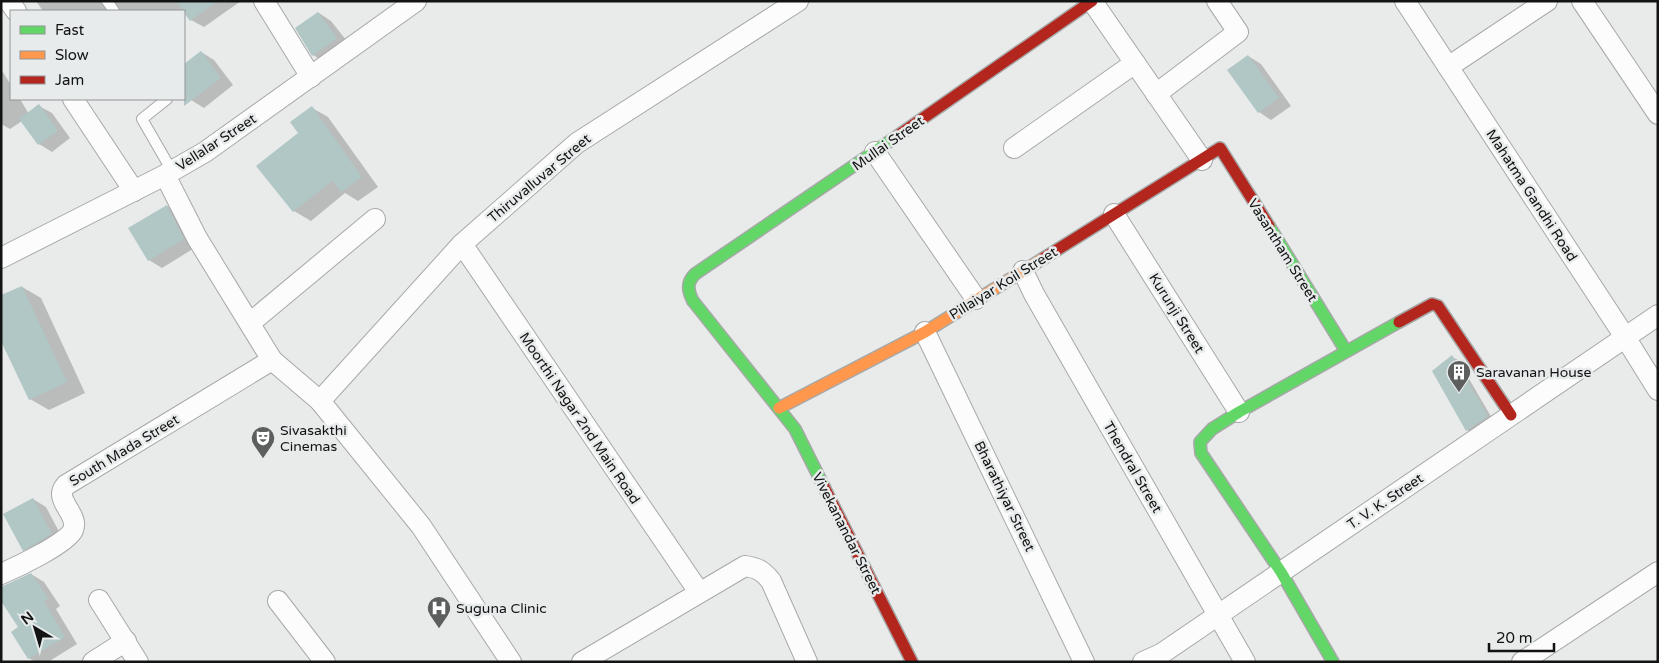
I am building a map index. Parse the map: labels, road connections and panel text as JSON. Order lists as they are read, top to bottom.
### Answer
{
  "streets": {
    "street": [
      "Vellalar Street",
      "Mullai Street",
      "Thiruvalluvar Street",
      "Mahatma Gandhi Road",
      "Vasantham Street",
      "Pillaiyar Koil Street",
      "Kurunji Street",
      "Moorthi Nagar 2nd Main Road",
      "South Mada Street",
      "Thendral Street",
      "Bharathiyar Street",
      "T. V. K. Street",
      "Vivekanandar Street"
    ]
  },
  "crossings": [
    ["Mullai Street", "Vivekanandar Street"],
    ["Thiruvalluvar Street", "Moorthi Nagar 2nd Main Road"],
    ["Mahatma Gandhi Road", "T. V. K. Street"],
    ["Vasantham Street", "Pillaiyar Koil Street"],
    ["Pillaiyar Koil Street", "Kurunji Street"],
    ["Pillaiyar Koil Street", "Thendral Street"],
    ["Pillaiyar Koil Street", "Bharathiyar Street"],
    ["Pillaiyar Koil Street", "Vivekanandar Street"],
    ["Thendral Street", "T. V. K. Street"]
  ],
  "places": {
    "building": ["Saravanan House"],
    "theatre": ["Sivasakthi Cinemas"],
    "hospital": ["Suguna Clinic"]
  },
  "legend": ["Fast", "Slow", "Jam"],
  "scale_bar": "20 m",
  "north": "top left"
}
